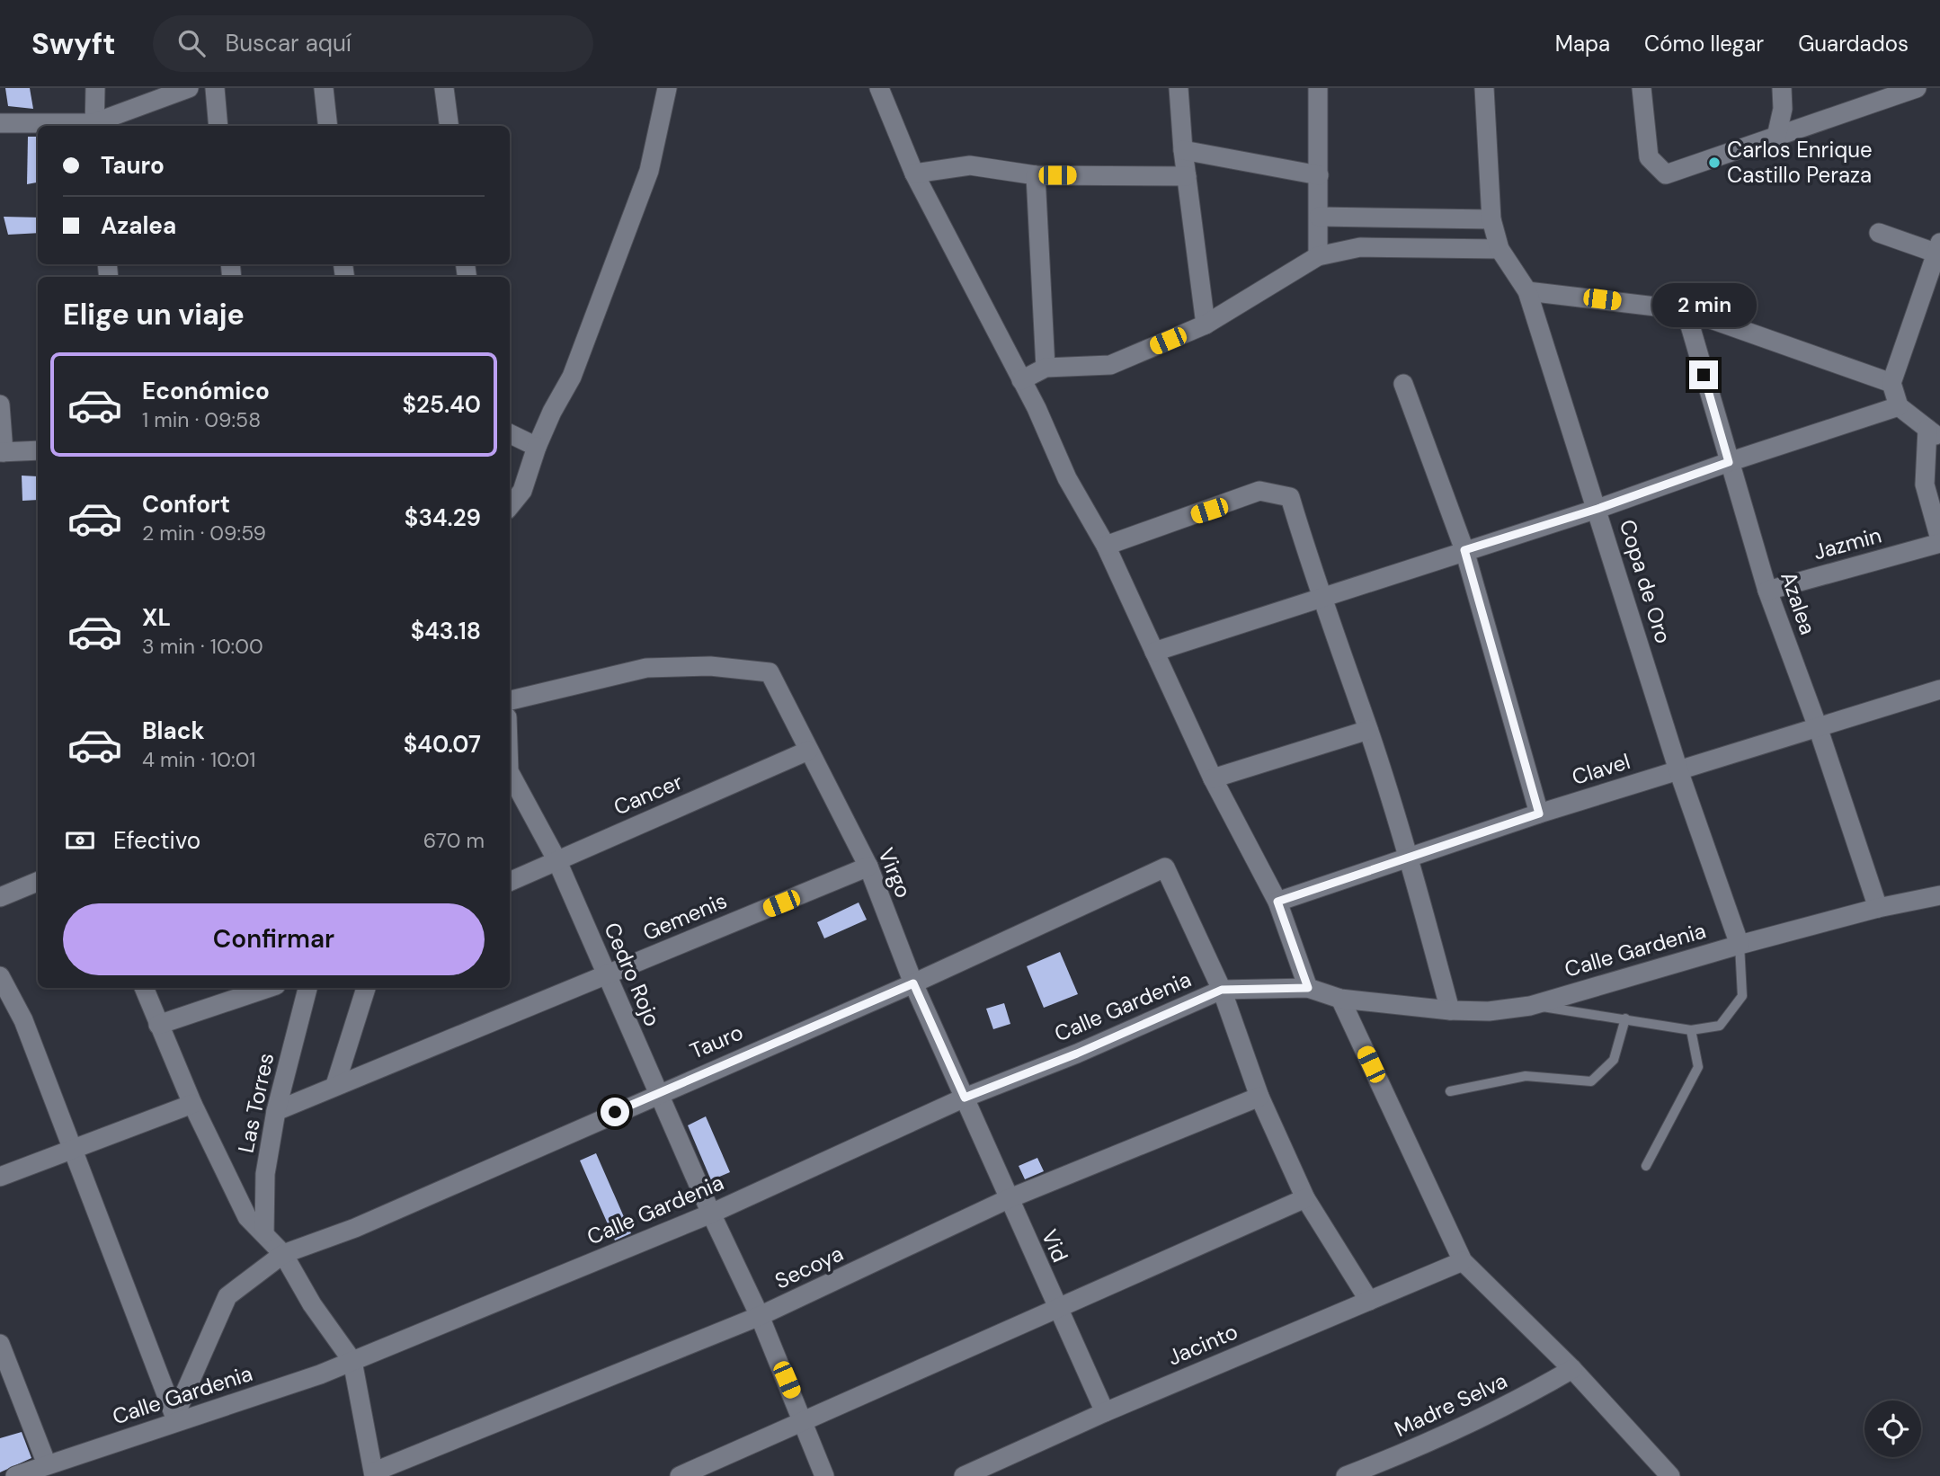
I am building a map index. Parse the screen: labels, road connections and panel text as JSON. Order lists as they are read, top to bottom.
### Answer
{
  "streets": {
    "street": [
      "Jazmin",
      "Copa de Oro",
      "Azalea",
      "Clavel",
      "Cancer",
      "Virgo",
      "Gemenis",
      "Calle Gardenia",
      "Cedro Rojo",
      "Tauro",
      "Las Torres",
      "Vid",
      "Secoya",
      "Jacinto",
      "Madre Selva"
    ]
  },
  "crossings": [
    ["Jazmin", "Azalea"],
    ["Copa de Oro", "Clavel"],
    ["Copa de Oro", "Calle Gardenia"],
    ["Azalea", "Clavel"],
    ["Azalea", "Calle Gardenia"],
    ["Cancer", "Virgo"],
    ["Cancer", "Cedro Rojo"],
    ["Virgo", "Gemenis"],
    ["Virgo", "Calle Gardenia"],
    ["Virgo", "Tauro"],
    ["Virgo", "Vid"],
    ["Gemenis", "Cedro Rojo"],
    ["Gemenis", "Las Torres"],
    ["Calle Gardenia", "Cedro Rojo"],
    ["Calle Gardenia", "Tauro"],
    ["Calle Gardenia", "Vid"],
    ["Cedro Rojo", "Tauro"],
    ["Cedro Rojo", "Secoya"],
    ["Vid", "Secoya"],
    ["Vid", "Jacinto"]
  ],
  "places": ["Carlos Enrique Castillo Peraza"],
  "page": {
    "header": "Swyft",
    "search": "Buscar aquí",
    "nav": ["Mapa", "Cómo llegar", "Guardados"],
    "banner": ["Tauro", "Azalea"],
    "heading": "Elige un viaje",
    "bubble": "2 min",
    "list": [
      {
        "name": "Económico",
        "note": "1 min · 09:58",
        "value": "$25.40"
      },
      {
        "name": "Confort",
        "note": "2 min · 09:59",
        "value": "$34.29"
      },
      {
        "name": "XL",
        "note": "3 min · 10:00",
        "value": "$43.18"
      },
      {
        "name": "Black",
        "note": "4 min · 10:01",
        "value": "$40.07"
      }
    ],
    "pay": ["Efectivo", "670 m"],
    "buttons": "Confirmar"
  }
}
